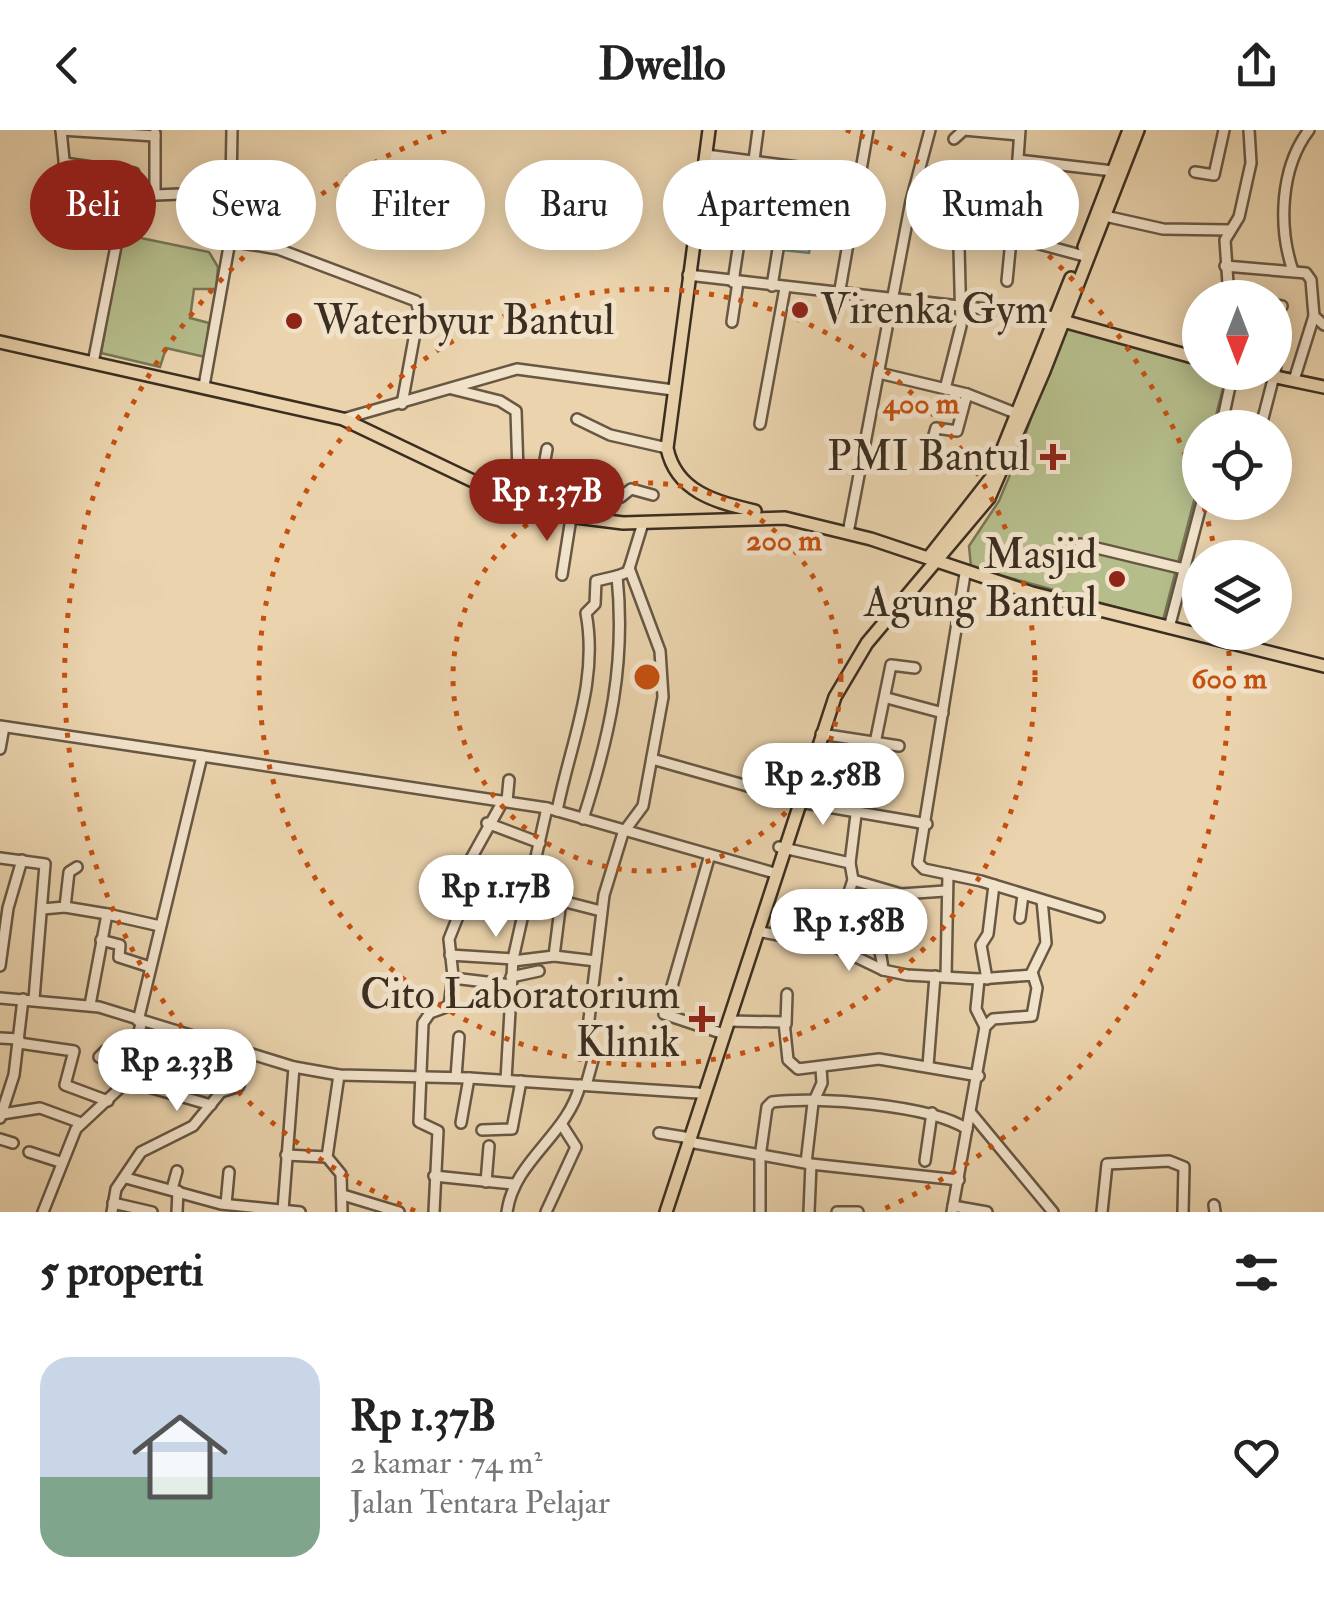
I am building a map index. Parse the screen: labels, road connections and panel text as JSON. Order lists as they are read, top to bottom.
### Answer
{
  "places": {
    "other": ["Virenka Gym", "Waterbyur Bantul", "Masjid Agung Bantul"],
    "health": ["PMI Bantul", "Cito Laboratorium Klinik"]
  },
  "north": "bottom",
  "page": {
    "header": "Dwello",
    "chip": [
      "Beli",
      "Sewa",
      "Filter",
      "Baru",
      "Apartemen",
      "Rumah"
    ],
    "price": [
      "Rp 1.37B",
      "Rp 2.58B",
      "Rp 1.17B",
      "Rp 1.58B",
      "Rp 2.33B"
    ],
    "heading": "5 properti",
    "list": [
      {
        "name": "Rp 1.37B",
        "note": "2 kamar · 74 m² · Jalan Tentara Pelajar"
      }
    ]
  },
  "rings": ["400 m", "200 m", "600 m"]
}
